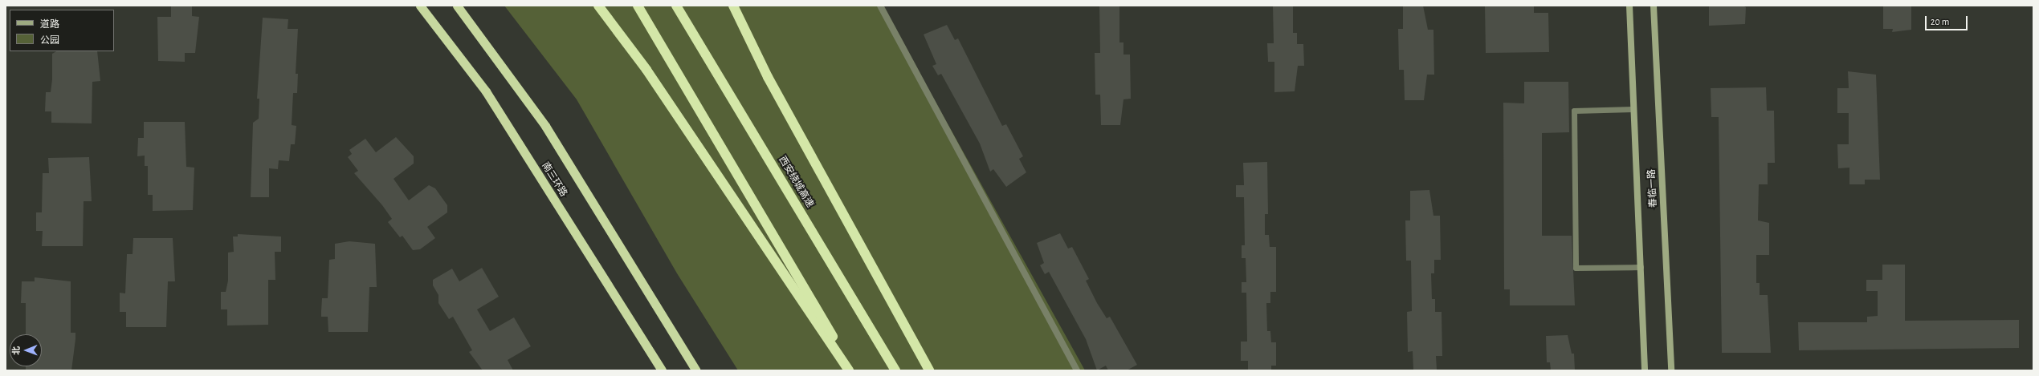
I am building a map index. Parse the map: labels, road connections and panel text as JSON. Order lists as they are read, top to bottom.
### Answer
{
  "streets": {
    "highway": ["南三环路", "西安绕城高速"],
    "main road": ["春临一路"]
  },
  "legend": ["道路", "公园"],
  "scale_bar": "20 m",
  "north": "left"
}
